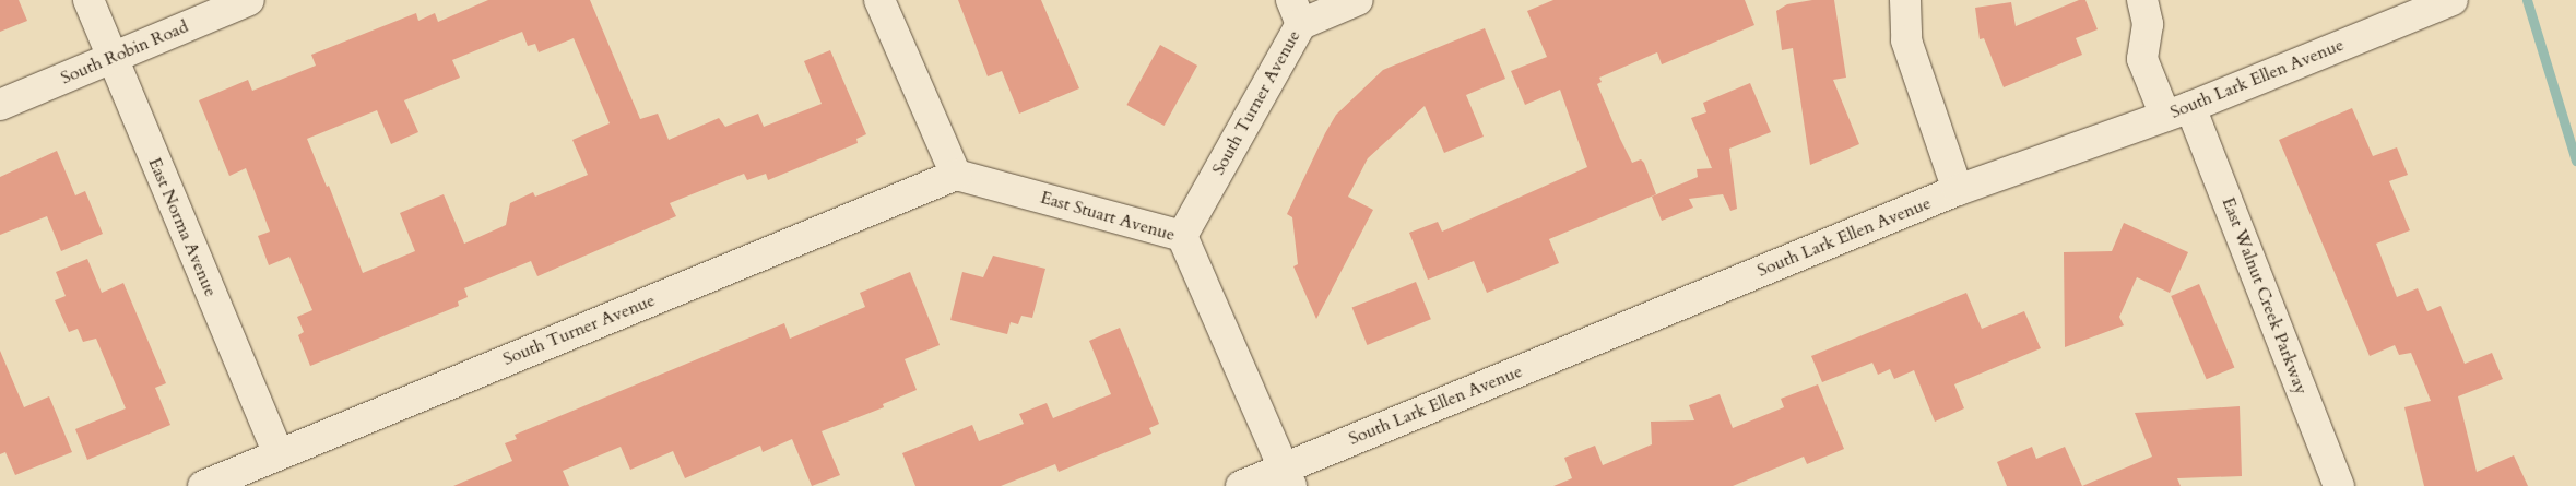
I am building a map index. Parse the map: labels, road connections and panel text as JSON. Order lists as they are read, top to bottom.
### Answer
{
  "streets": {
    "street": [
      "South Robin Road",
      "South Lark Ellen Avenue",
      "South Turner Avenue",
      "East Stuart Avenue",
      "East Norma Avenue",
      "East Walnut Creek Parkway"
    ]
  },
  "crossings": [
    ["South Robin Road", "East Norma Avenue"],
    ["South Lark Ellen Avenue", "East Stuart Avenue"],
    ["South Lark Ellen Avenue", "East Walnut Creek Parkway"],
    ["South Turner Avenue", "East Stuart Avenue"],
    ["South Turner Avenue", "East Norma Avenue"]
  ]
}
